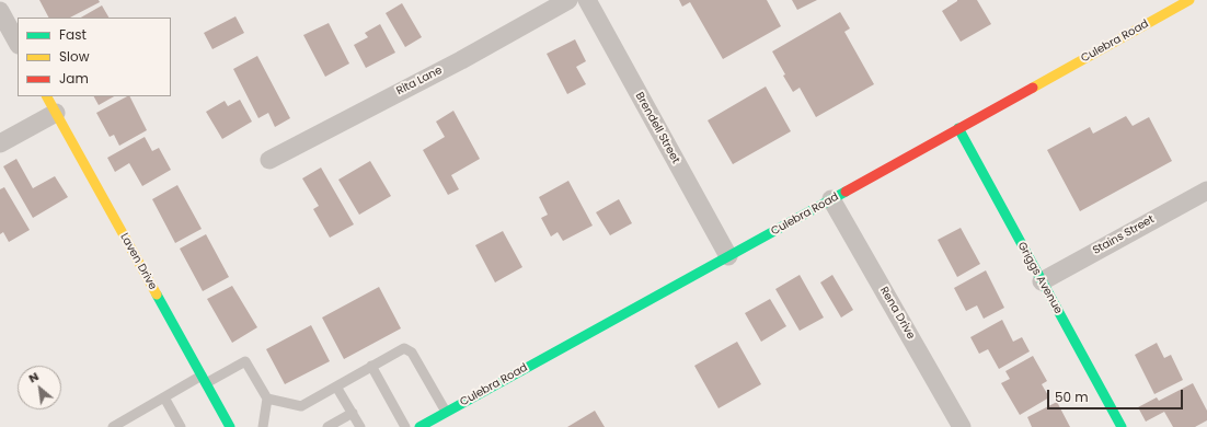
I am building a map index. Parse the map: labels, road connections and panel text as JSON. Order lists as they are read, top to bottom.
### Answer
{
  "streets": {
    "main road": ["Culebra Road", "Laven Drive", "Griggs Avenue"],
    "street": [
      "Rita Lane",
      "Brendell Street",
      "Stains Street",
      "Rena Drive"
    ]
  },
  "crossings": [
    ["Culebra Road", "Brendell Street"],
    ["Culebra Road", "Griggs Avenue"],
    ["Culebra Road", "Rena Drive"],
    ["Stains Street", "Griggs Avenue"]
  ],
  "legend": ["Fast", "Slow", "Jam"],
  "scale_bar": "50 m",
  "north": "top left"
}
